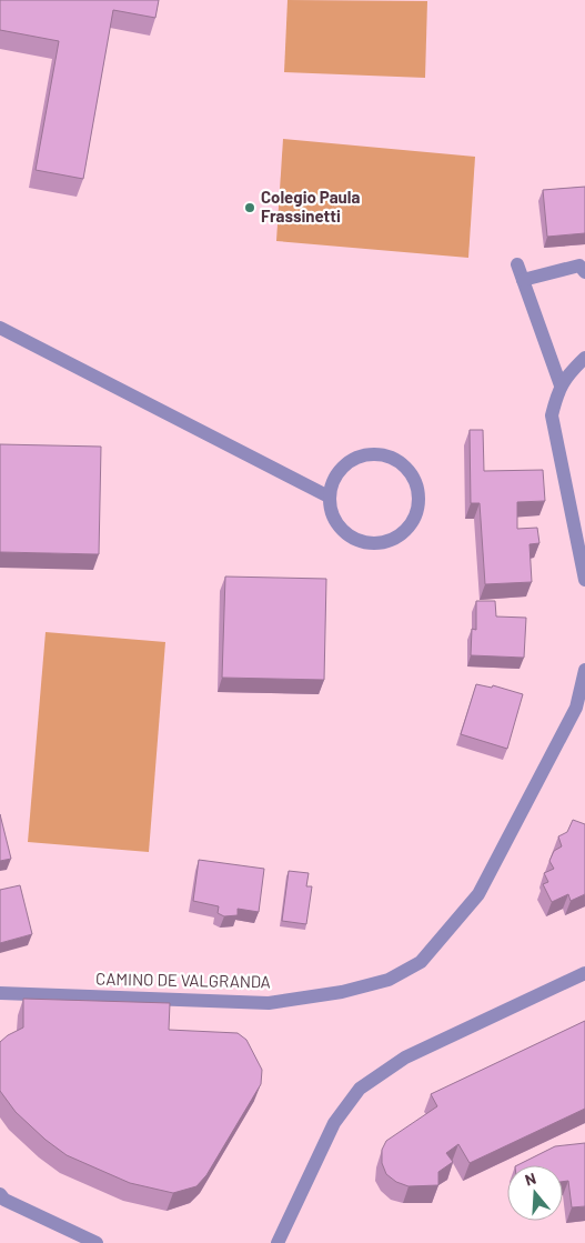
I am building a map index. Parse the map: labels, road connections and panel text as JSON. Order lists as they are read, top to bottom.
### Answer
{
  "streets": {
    "street": ["CAMINO DE VALGRANDA"]
  },
  "places": ["Colegio Paula Frassinetti"],
  "north": "top"
}
